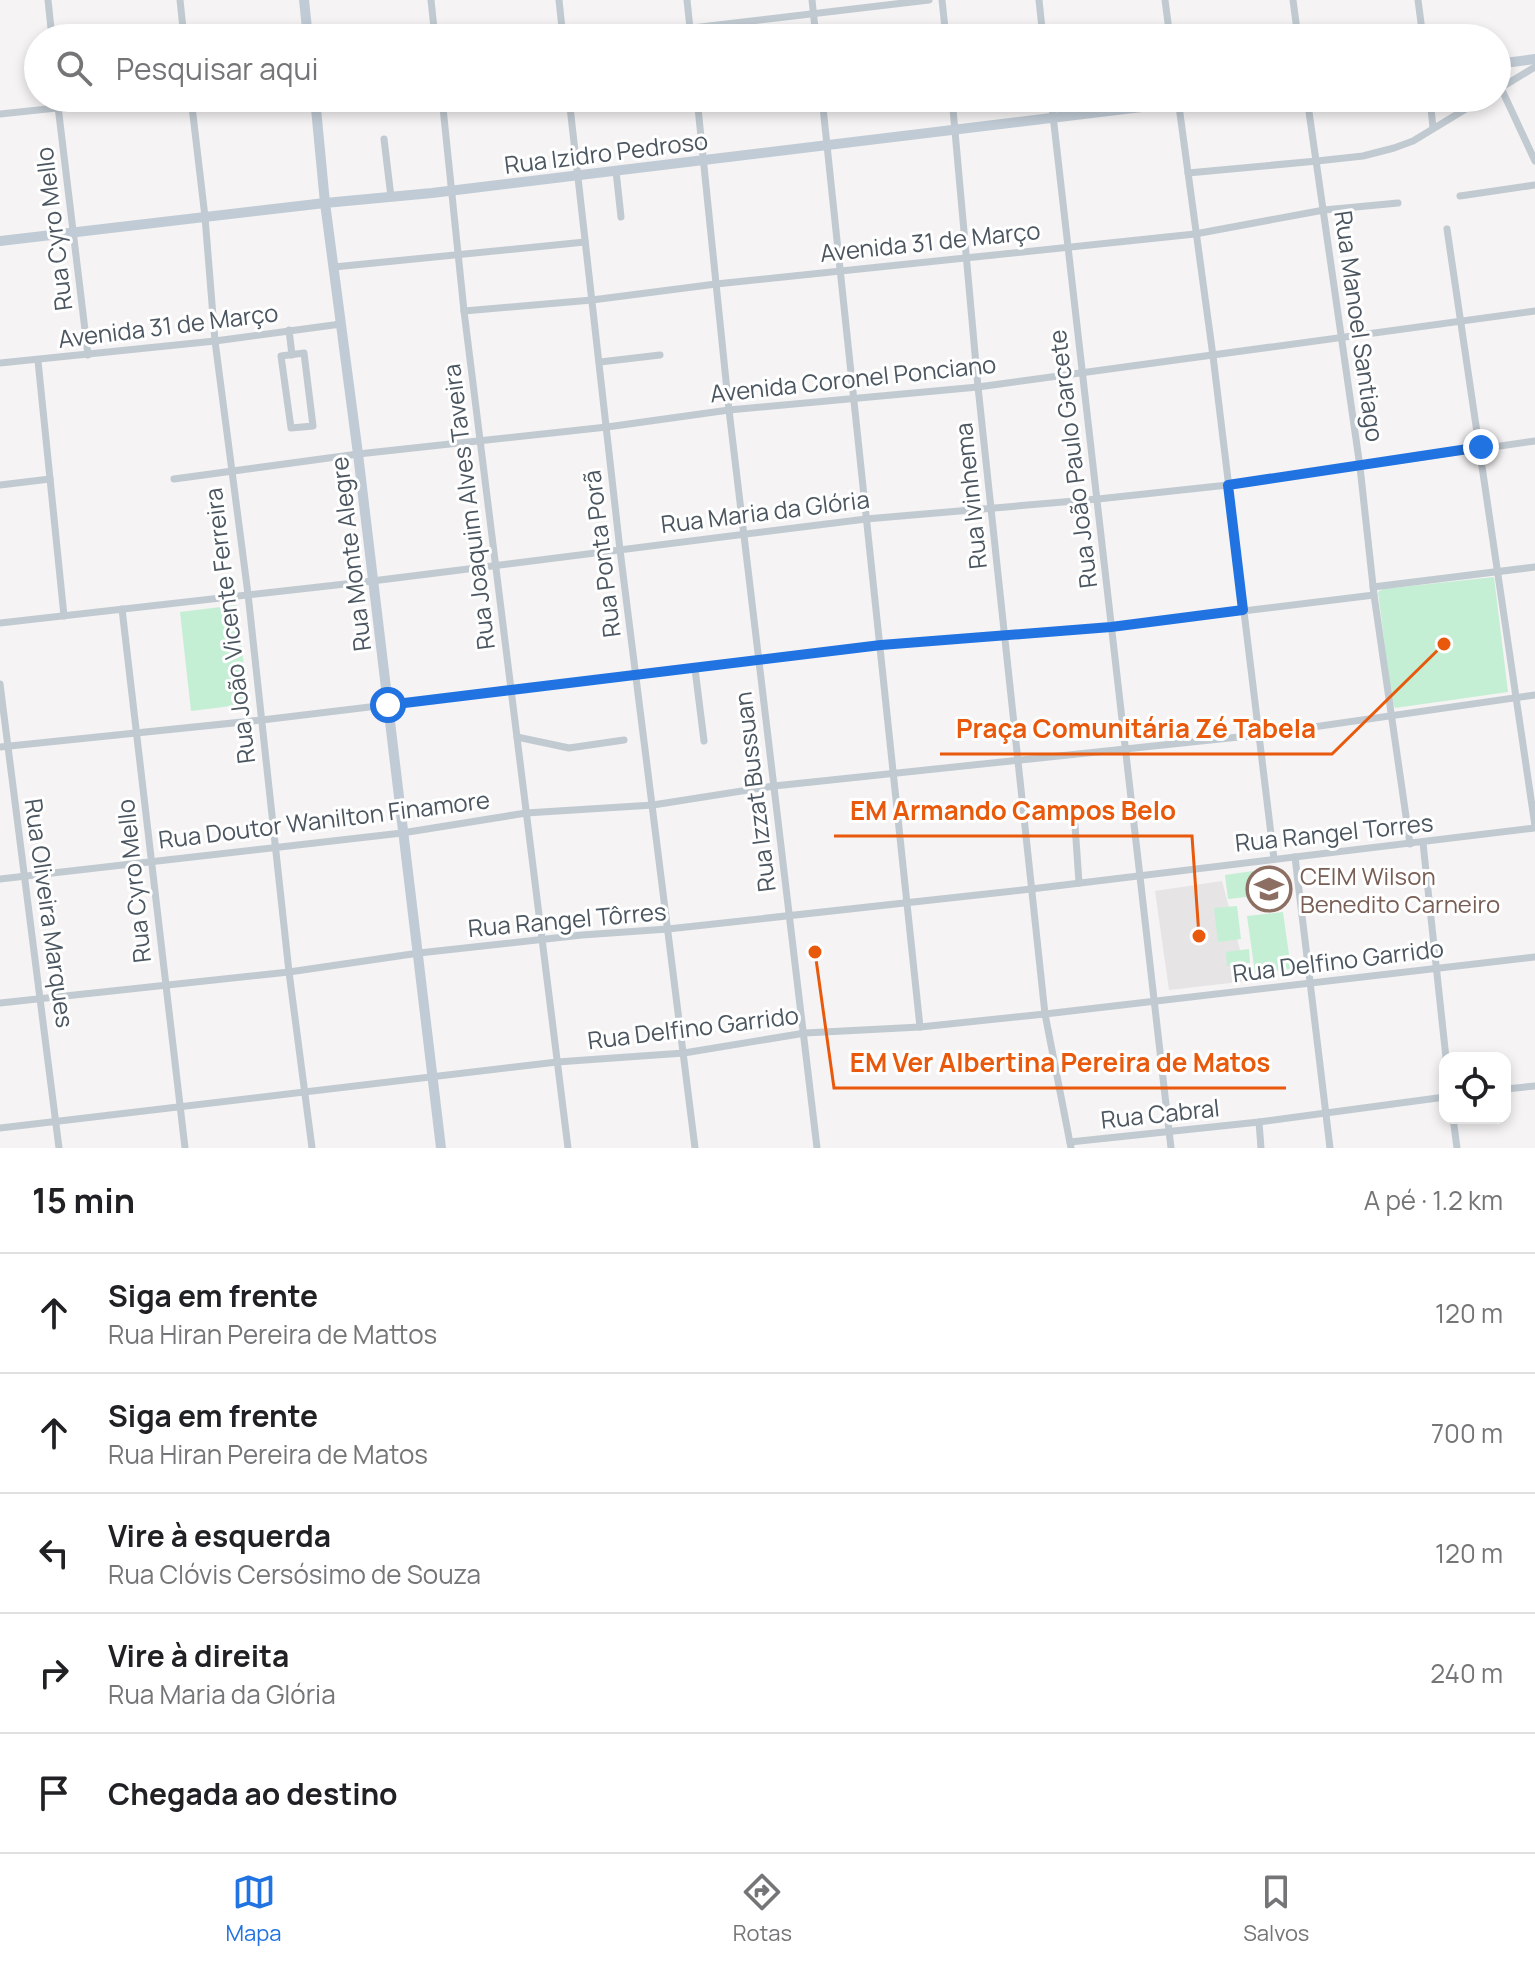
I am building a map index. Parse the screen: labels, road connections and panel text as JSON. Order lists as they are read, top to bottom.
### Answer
{
  "streets": {
    "street": [
      "Rua Izidro Pedroso",
      "Rua Cyro Mello",
      "Avenida 31 de Março",
      "Rua Manoel Santiago",
      "Avenida Coronel Ponciano",
      "Rua João Paulo Garcete",
      "Rua Ivinhema",
      "Rua Joaquim Alves Taveira",
      "Rua Maria da Glória",
      "Rua Monte Alegre",
      "Rua Ponta Porã",
      "Rua João Vicente Ferreira",
      "Rua Izzat Bussuan",
      "Rua Doutor Wanilton Finamore",
      "Rua Rangel Torres",
      "Rua Oliveira Marques",
      "Rua Rangel Tôrres",
      "Rua Delfino Garrido",
      "Rua Cabral"
    ]
  },
  "crossings": [
    ["Rua Izidro Pedroso", "Rua Cyro Mello"],
    ["Rua Izidro Pedroso", "Rua João Paulo Garcete"],
    ["Rua Izidro Pedroso", "Rua Ivinhema"],
    ["Rua Izidro Pedroso", "Rua Joaquim Alves Taveira"],
    ["Rua Izidro Pedroso", "Rua Monte Alegre"],
    ["Rua Izidro Pedroso", "Rua Ponta Porã"],
    ["Rua Izidro Pedroso", "Rua João Vicente Ferreira"],
    ["Rua Izidro Pedroso", "Rua Izzat Bussuan"],
    ["Rua Cyro Mello", "Avenida 31 de Março"],
    ["Rua Cyro Mello", "Rua Maria da Glória"],
    ["Rua Cyro Mello", "Rua Doutor Wanilton Finamore"],
    ["Rua Cyro Mello", "Rua Rangel Tôrres"],
    ["Rua Cyro Mello", "Rua Delfino Garrido"],
    ["Avenida 31 de Março", "Rua Manoel Santiago"],
    ["Avenida 31 de Março", "Rua João Paulo Garcete"],
    ["Avenida 31 de Março", "Rua Ivinhema"],
    ["Avenida 31 de Março", "Rua Joaquim Alves Taveira"],
    ["Avenida 31 de Março", "Rua Monte Alegre"],
    ["Avenida 31 de Março", "Rua Ponta Porã"],
    ["Avenida 31 de Março", "Rua João Vicente Ferreira"],
    ["Avenida 31 de Março", "Rua Izzat Bussuan"],
    ["Rua Manoel Santiago", "Avenida Coronel Ponciano"],
    ["Rua Manoel Santiago", "Rua Maria da Glória"],
    ["Rua Manoel Santiago", "Rua Doutor Wanilton Finamore"],
    ["Rua Manoel Santiago", "Rua Rangel Torres"],
    ["Avenida Coronel Ponciano", "Rua João Paulo Garcete"],
    ["Avenida Coronel Ponciano", "Rua Ivinhema"],
    ["Avenida Coronel Ponciano", "Rua Joaquim Alves Taveira"],
    ["Avenida Coronel Ponciano", "Rua Monte Alegre"],
    ["Avenida Coronel Ponciano", "Rua Ponta Porã"],
    ["Avenida Coronel Ponciano", "Rua João Vicente Ferreira"],
    ["Avenida Coronel Ponciano", "Rua Izzat Bussuan"],
    ["Rua João Paulo Garcete", "Rua Maria da Glória"],
    ["Rua João Paulo Garcete", "Rua Doutor Wanilton Finamore"],
    ["Rua João Paulo Garcete", "Rua Rangel Torres"],
    ["Rua João Paulo Garcete", "Rua Rangel Tôrres"],
    ["Rua João Paulo Garcete", "Rua Delfino Garrido"],
    ["Rua João Paulo Garcete", "Rua Cabral"],
    ["Rua Ivinhema", "Rua Maria da Glória"],
    ["Rua Ivinhema", "Rua Doutor Wanilton Finamore"],
    ["Rua Ivinhema", "Rua Rangel Tôrres"],
    ["Rua Ivinhema", "Rua Delfino Garrido"],
    ["Rua Ivinhema", "Rua Cabral"],
    ["Rua Joaquim Alves Taveira", "Rua Maria da Glória"],
    ["Rua Joaquim Alves Taveira", "Rua Doutor Wanilton Finamore"],
    ["Rua Joaquim Alves Taveira", "Rua Rangel Tôrres"],
    ["Rua Joaquim Alves Taveira", "Rua Delfino Garrido"],
    ["Rua Maria da Glória", "Rua Monte Alegre"],
    ["Rua Maria da Glória", "Rua Ponta Porã"],
    ["Rua Maria da Glória", "Rua João Vicente Ferreira"],
    ["Rua Maria da Glória", "Rua Izzat Bussuan"],
    ["Rua Monte Alegre", "Rua Doutor Wanilton Finamore"],
    ["Rua Monte Alegre", "Rua Rangel Tôrres"],
    ["Rua Monte Alegre", "Rua Delfino Garrido"],
    ["Rua Ponta Porã", "Rua Doutor Wanilton Finamore"],
    ["Rua Ponta Porã", "Rua Rangel Tôrres"],
    ["Rua Ponta Porã", "Rua Delfino Garrido"],
    ["Rua João Vicente Ferreira", "Rua Doutor Wanilton Finamore"],
    ["Rua João Vicente Ferreira", "Rua Rangel Tôrres"],
    ["Rua João Vicente Ferreira", "Rua Delfino Garrido"],
    ["Rua Izzat Bussuan", "Rua Doutor Wanilton Finamore"],
    ["Rua Izzat Bussuan", "Rua Rangel Tôrres"],
    ["Rua Izzat Bussuan", "Rua Delfino Garrido"],
    ["Rua Doutor Wanilton Finamore", "Rua Oliveira Marques"],
    ["Rua Rangel Torres", "Rua Rangel Tôrres"],
    ["Rua Oliveira Marques", "Rua Rangel Tôrres"],
    ["Rua Oliveira Marques", "Rua Delfino Garrido"]
  ],
  "places": {
    "other": ["Praça Comunitária Zé Tabela", "EM Armando Campos Belo", "EM Ver Albertina Pereira de Matos"],
    "school or university": ["CEIM Wilson Benedito Carneiro"]
  },
  "page": {
    "search": "Pesquisar aqui",
    "heading": ["15 min", "A pé · 1.2 km"],
    "list": [
      ["Siga em frente", "Rua Hiran Pereira de Mattos", "120 m"],
      ["Siga em frente", "Rua Hiran Pereira de Matos", "700 m"],
      ["Vire à esquerda", "Rua Clóvis Cersósimo de Souza", "120 m"],
      ["Vire à direita", "Rua Maria da Glória", "240 m"],
      "Chegada ao destino"
    ],
    "nav": ["Mapa", "Rotas", "Salvos"]
  }
}
